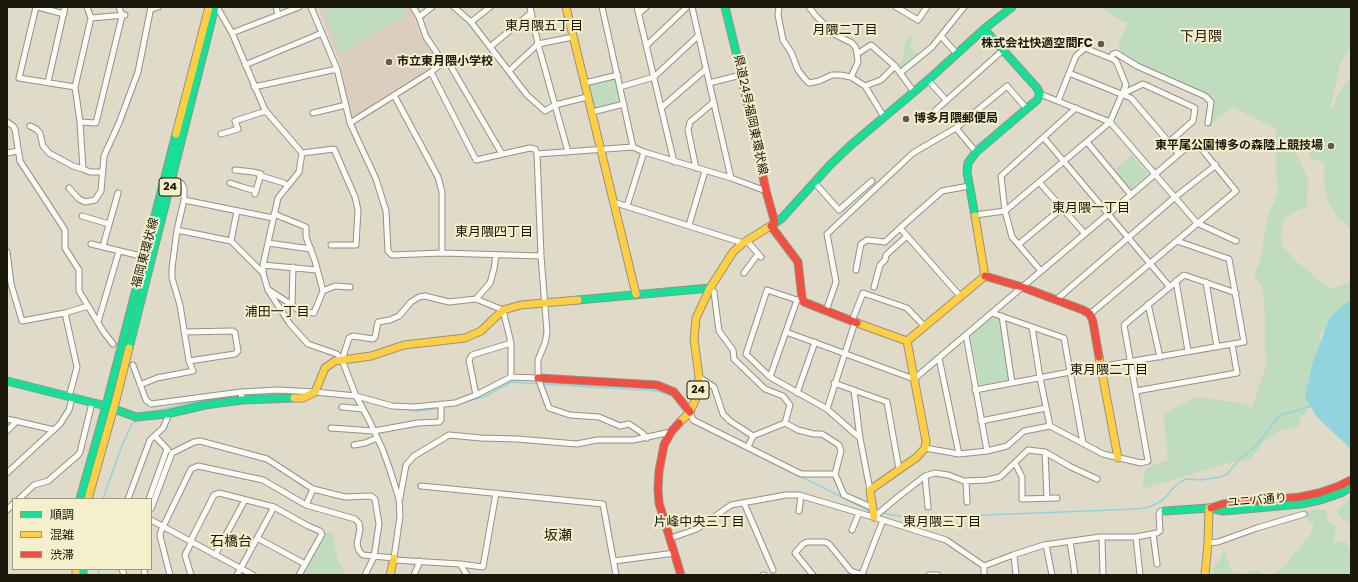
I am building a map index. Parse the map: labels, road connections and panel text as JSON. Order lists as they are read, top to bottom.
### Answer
{
  "streets": {
    "street": [
      "県道24号福岡東環状線",
      "24",
      "福岡東環状線",
      "ユニバ通り"
    ]
  },
  "crossings": [
    ["県道24号福岡東環状線", "24"]
  ],
  "districts": [
    "東月隈五丁目",
    "月隈二丁目",
    "下月隈",
    "東月隈一丁目",
    "東月隈四丁目",
    "浦田一丁目",
    "東月隈二丁目",
    "片峰中央三丁目",
    "東月隈三丁目",
    "坂瀬",
    "石橋台"
  ],
  "places": [
    "株式会社快適空間FC",
    "市立東月隈小学校",
    "博多月隈郵便局",
    "東平尾公園博多の森陸上競技場"
  ],
  "legend": ["順調", "混雑", "渋滞"]
}
